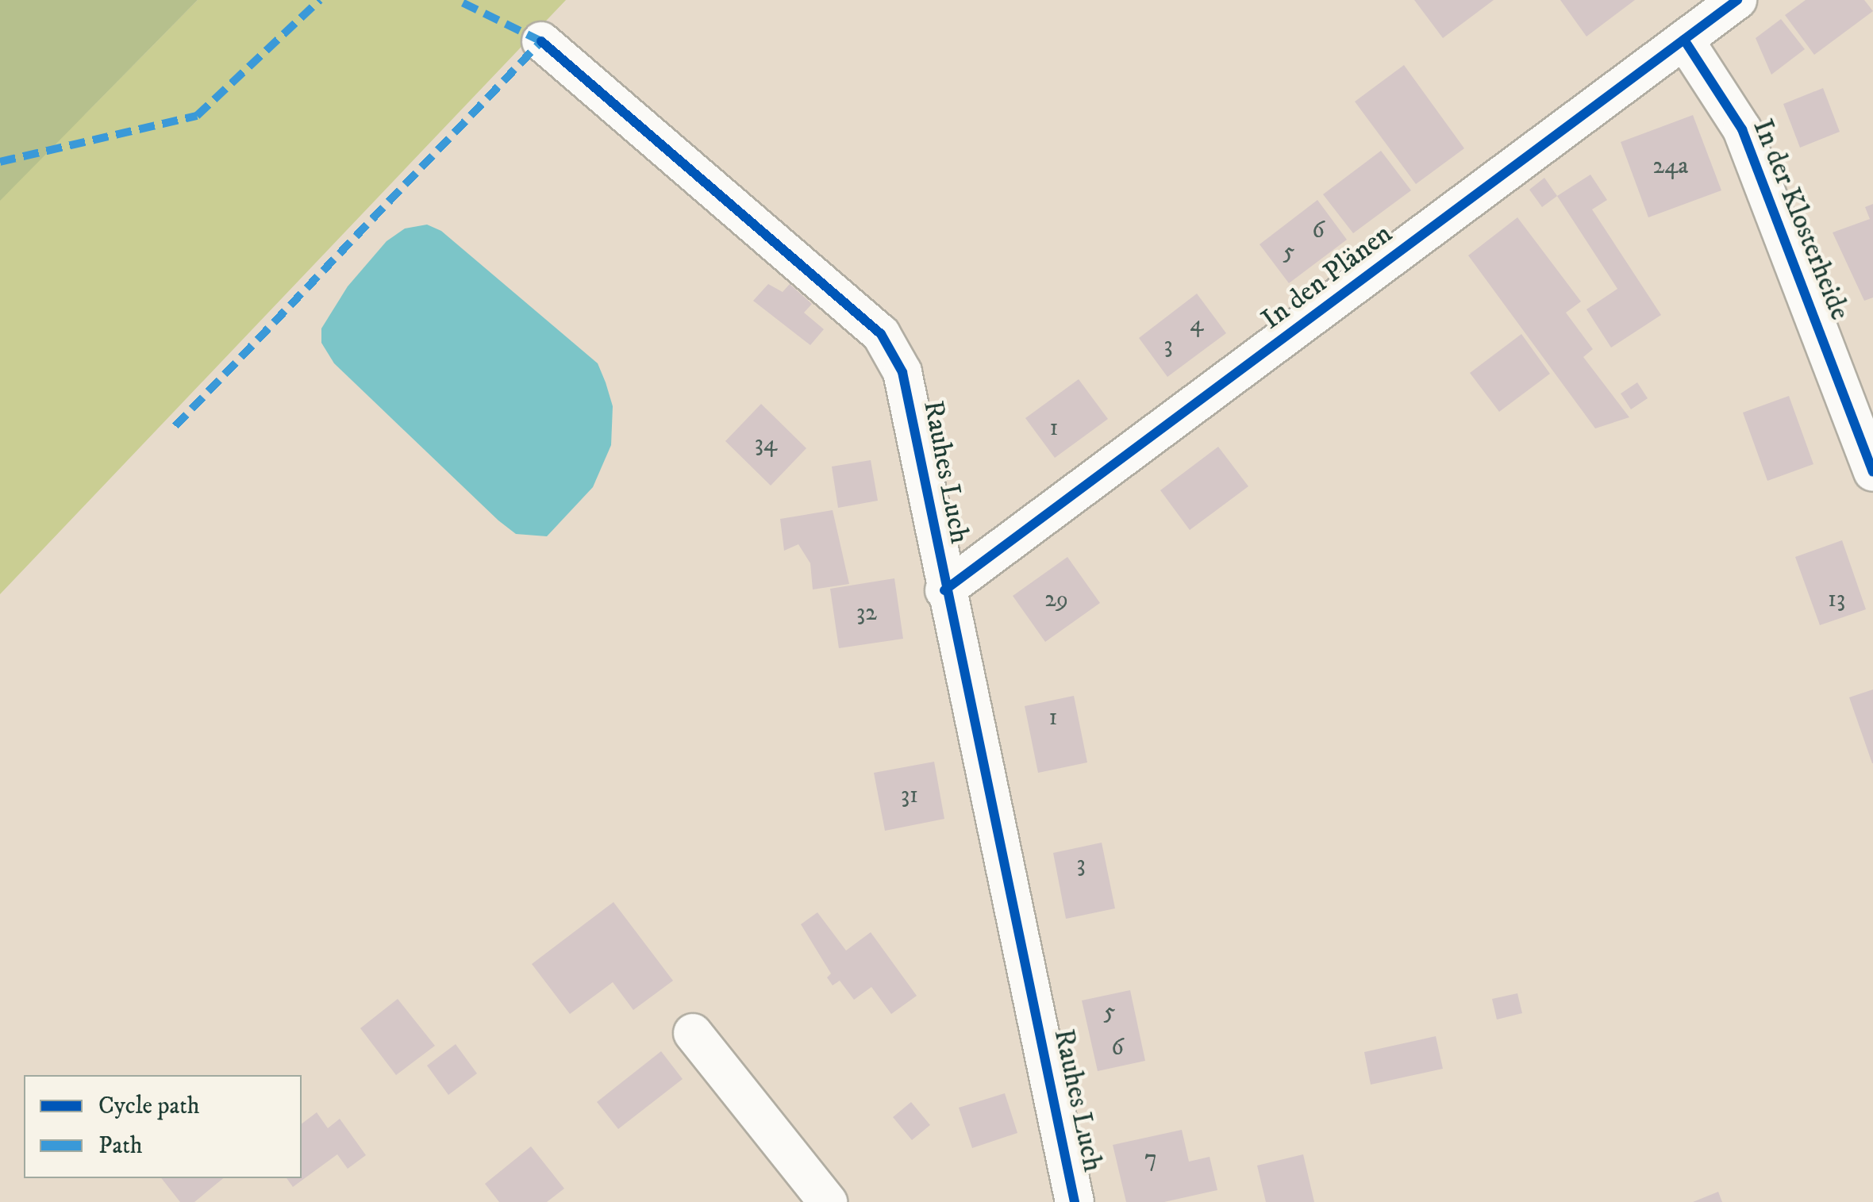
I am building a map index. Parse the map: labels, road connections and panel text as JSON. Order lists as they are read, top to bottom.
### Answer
{
  "streets": {
    "street": ["In der Klosterheide", "In den Plänen", "Rauhes Luch"]
  },
  "crossings": [
    ["In der Klosterheide", "In den Plänen"],
    ["In den Plänen", "Rauhes Luch"]
  ],
  "house_numbers": [
    "24a",
    "6",
    "5",
    "4",
    "3",
    "1",
    "34",
    "29",
    "13",
    "32",
    "1",
    "31",
    "3",
    "5",
    "6",
    "7"
  ],
  "legend": ["Cycle path", "Path"]
}
